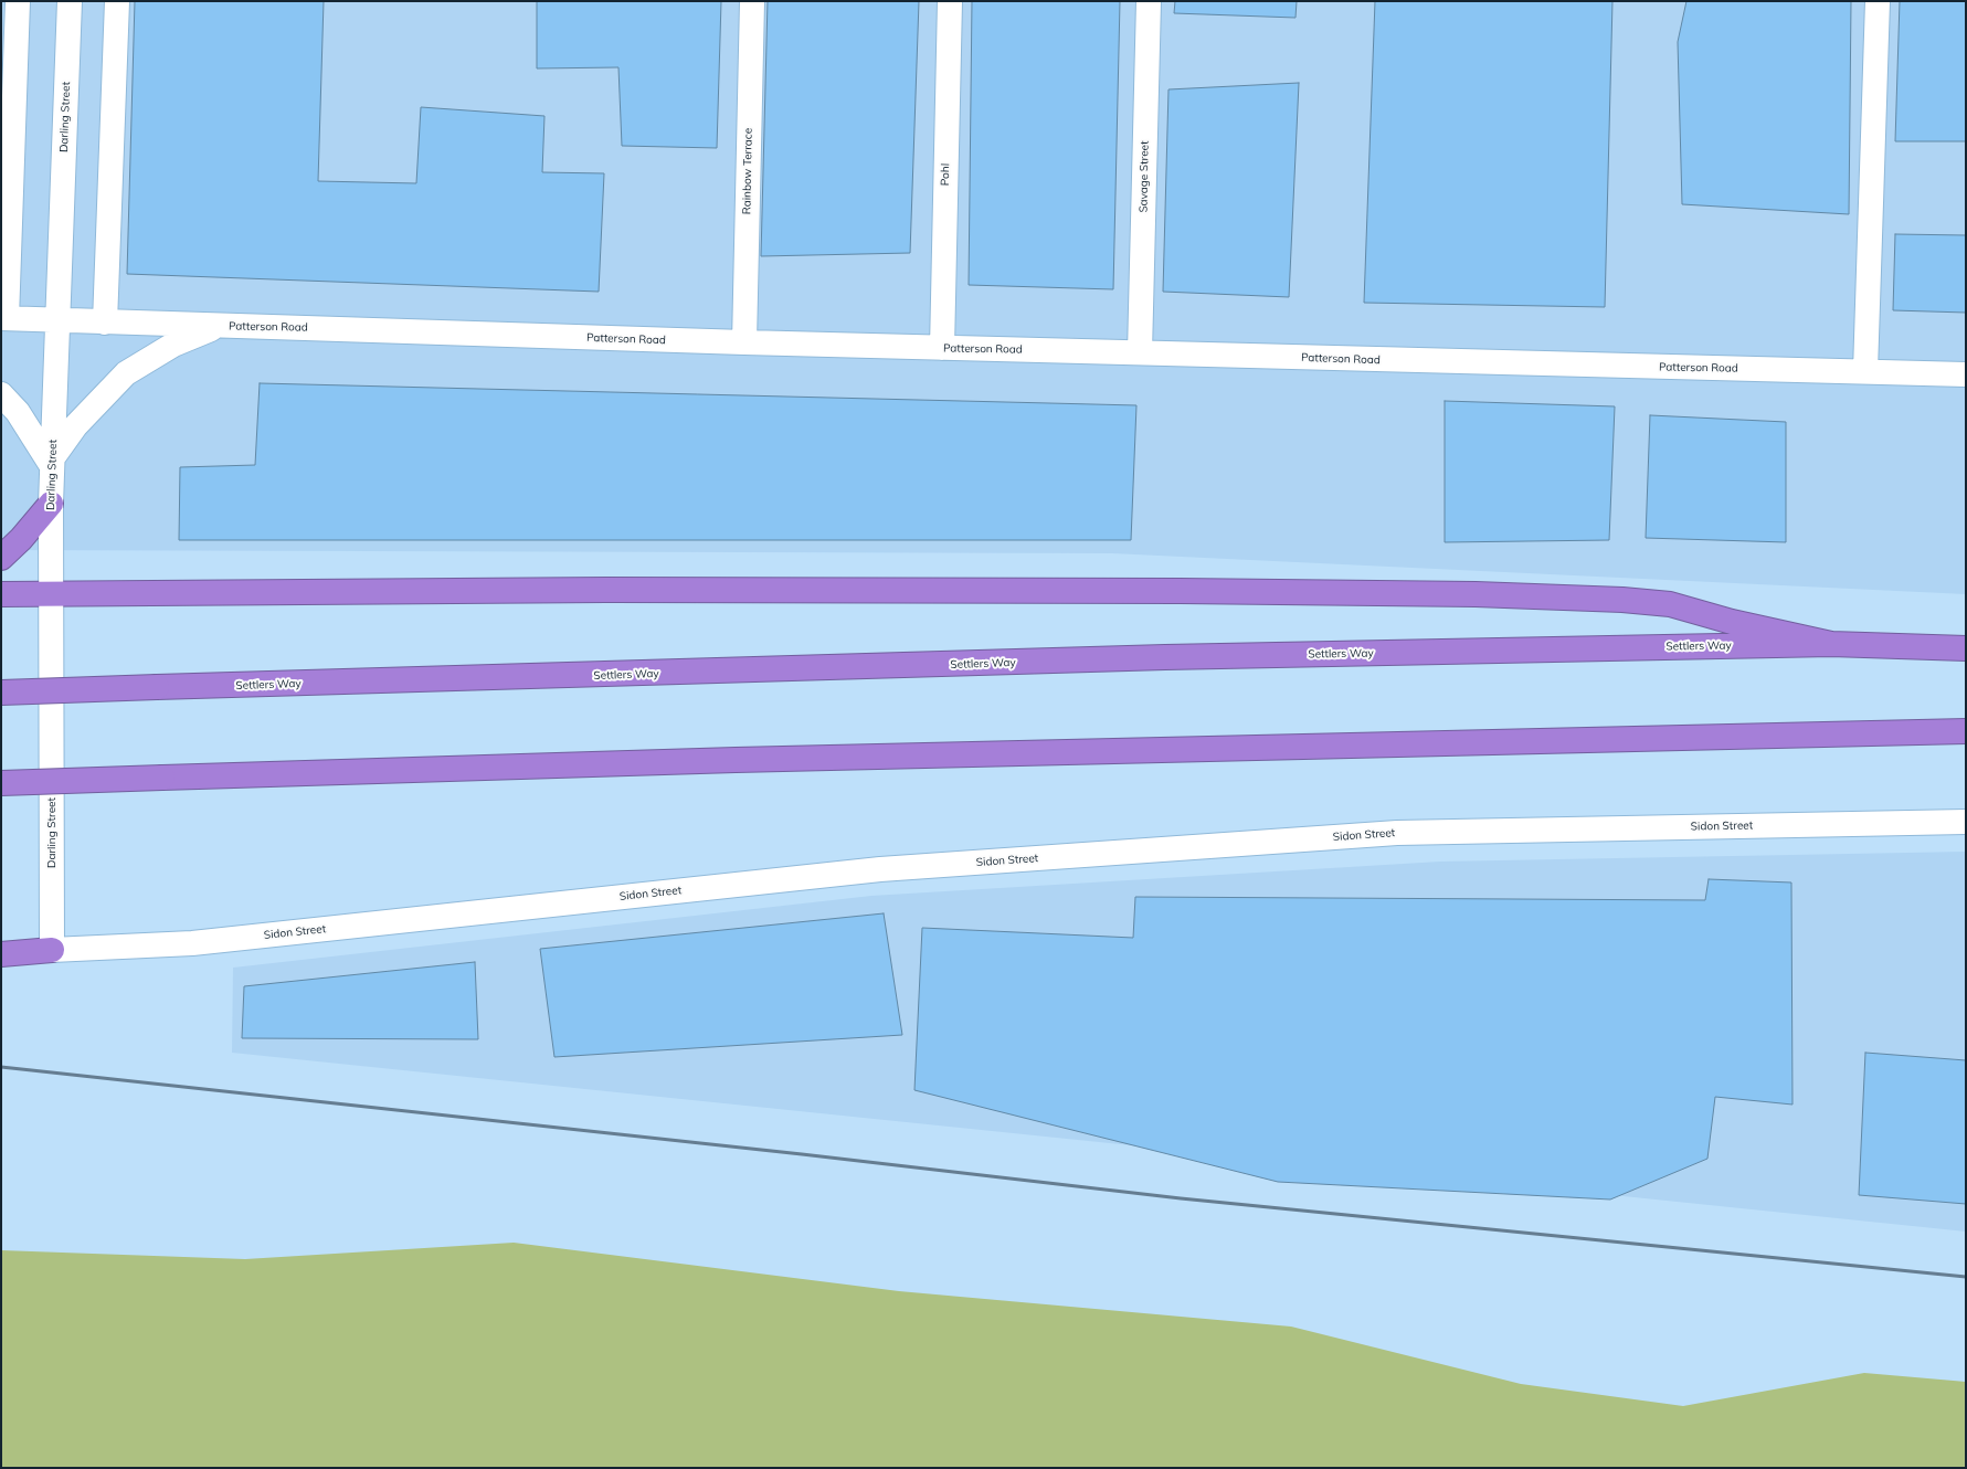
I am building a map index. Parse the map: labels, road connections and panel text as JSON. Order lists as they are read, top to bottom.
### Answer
{
  "streets": {
    "highway": ["Settlers Way"],
    "street": [
      "Darling Street",
      "Rainbow Terrace",
      "Pohl",
      "Savage Street",
      "Patterson Road",
      "Sidon Street"
    ]
  },
  "crossings": [
    ["Darling Street", "Patterson Road"],
    ["Darling Street", "Sidon Street"],
    ["Rainbow Terrace", "Patterson Road"],
    ["Pohl", "Patterson Road"],
    ["Savage Street", "Patterson Road"]
  ]
}
